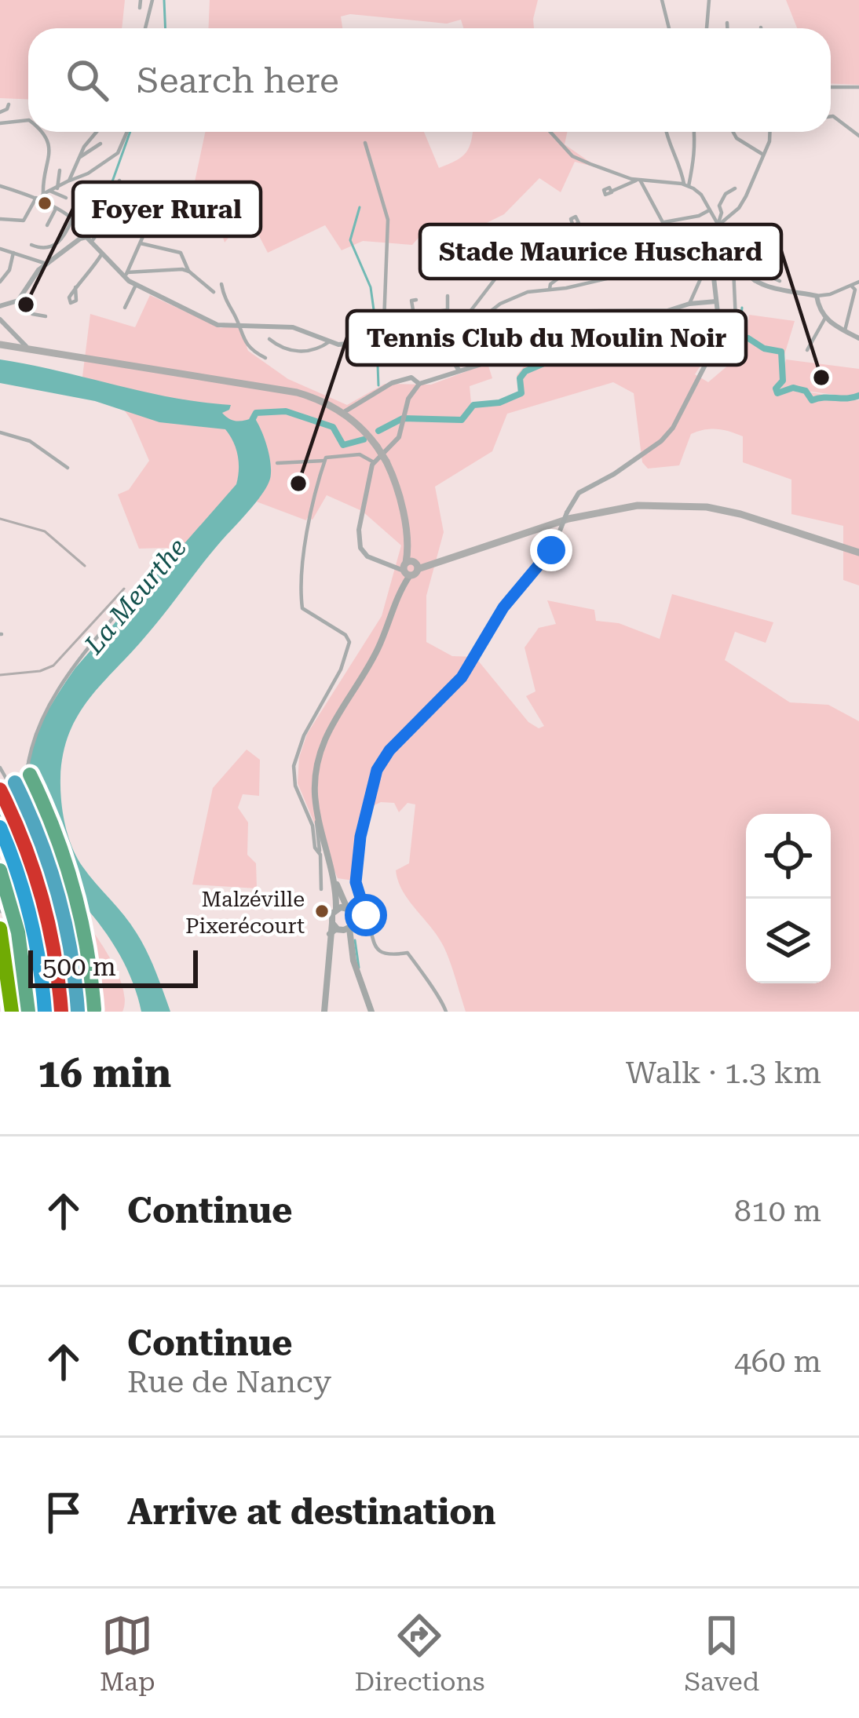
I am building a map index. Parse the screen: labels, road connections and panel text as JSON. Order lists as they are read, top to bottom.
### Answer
{
  "water": ["La Meurthe"],
  "places": [
    "Foyer Rural",
    "Stade Maurice Huschard",
    "Tennis Club du Moulin Noir",
    "Malzéville Pixerécourt"
  ],
  "scale_bar": "500 m",
  "page": {
    "search": "Search here",
    "scale": "500 m",
    "heading": ["16 min", "Walk · 1.3 km"],
    "list": [
      ["Continue", "810 m"],
      ["Continue", "Rue de Nancy", "460 m"],
      "Arrive at destination"
    ],
    "nav": ["Map", "Directions", "Saved"]
  }
}
